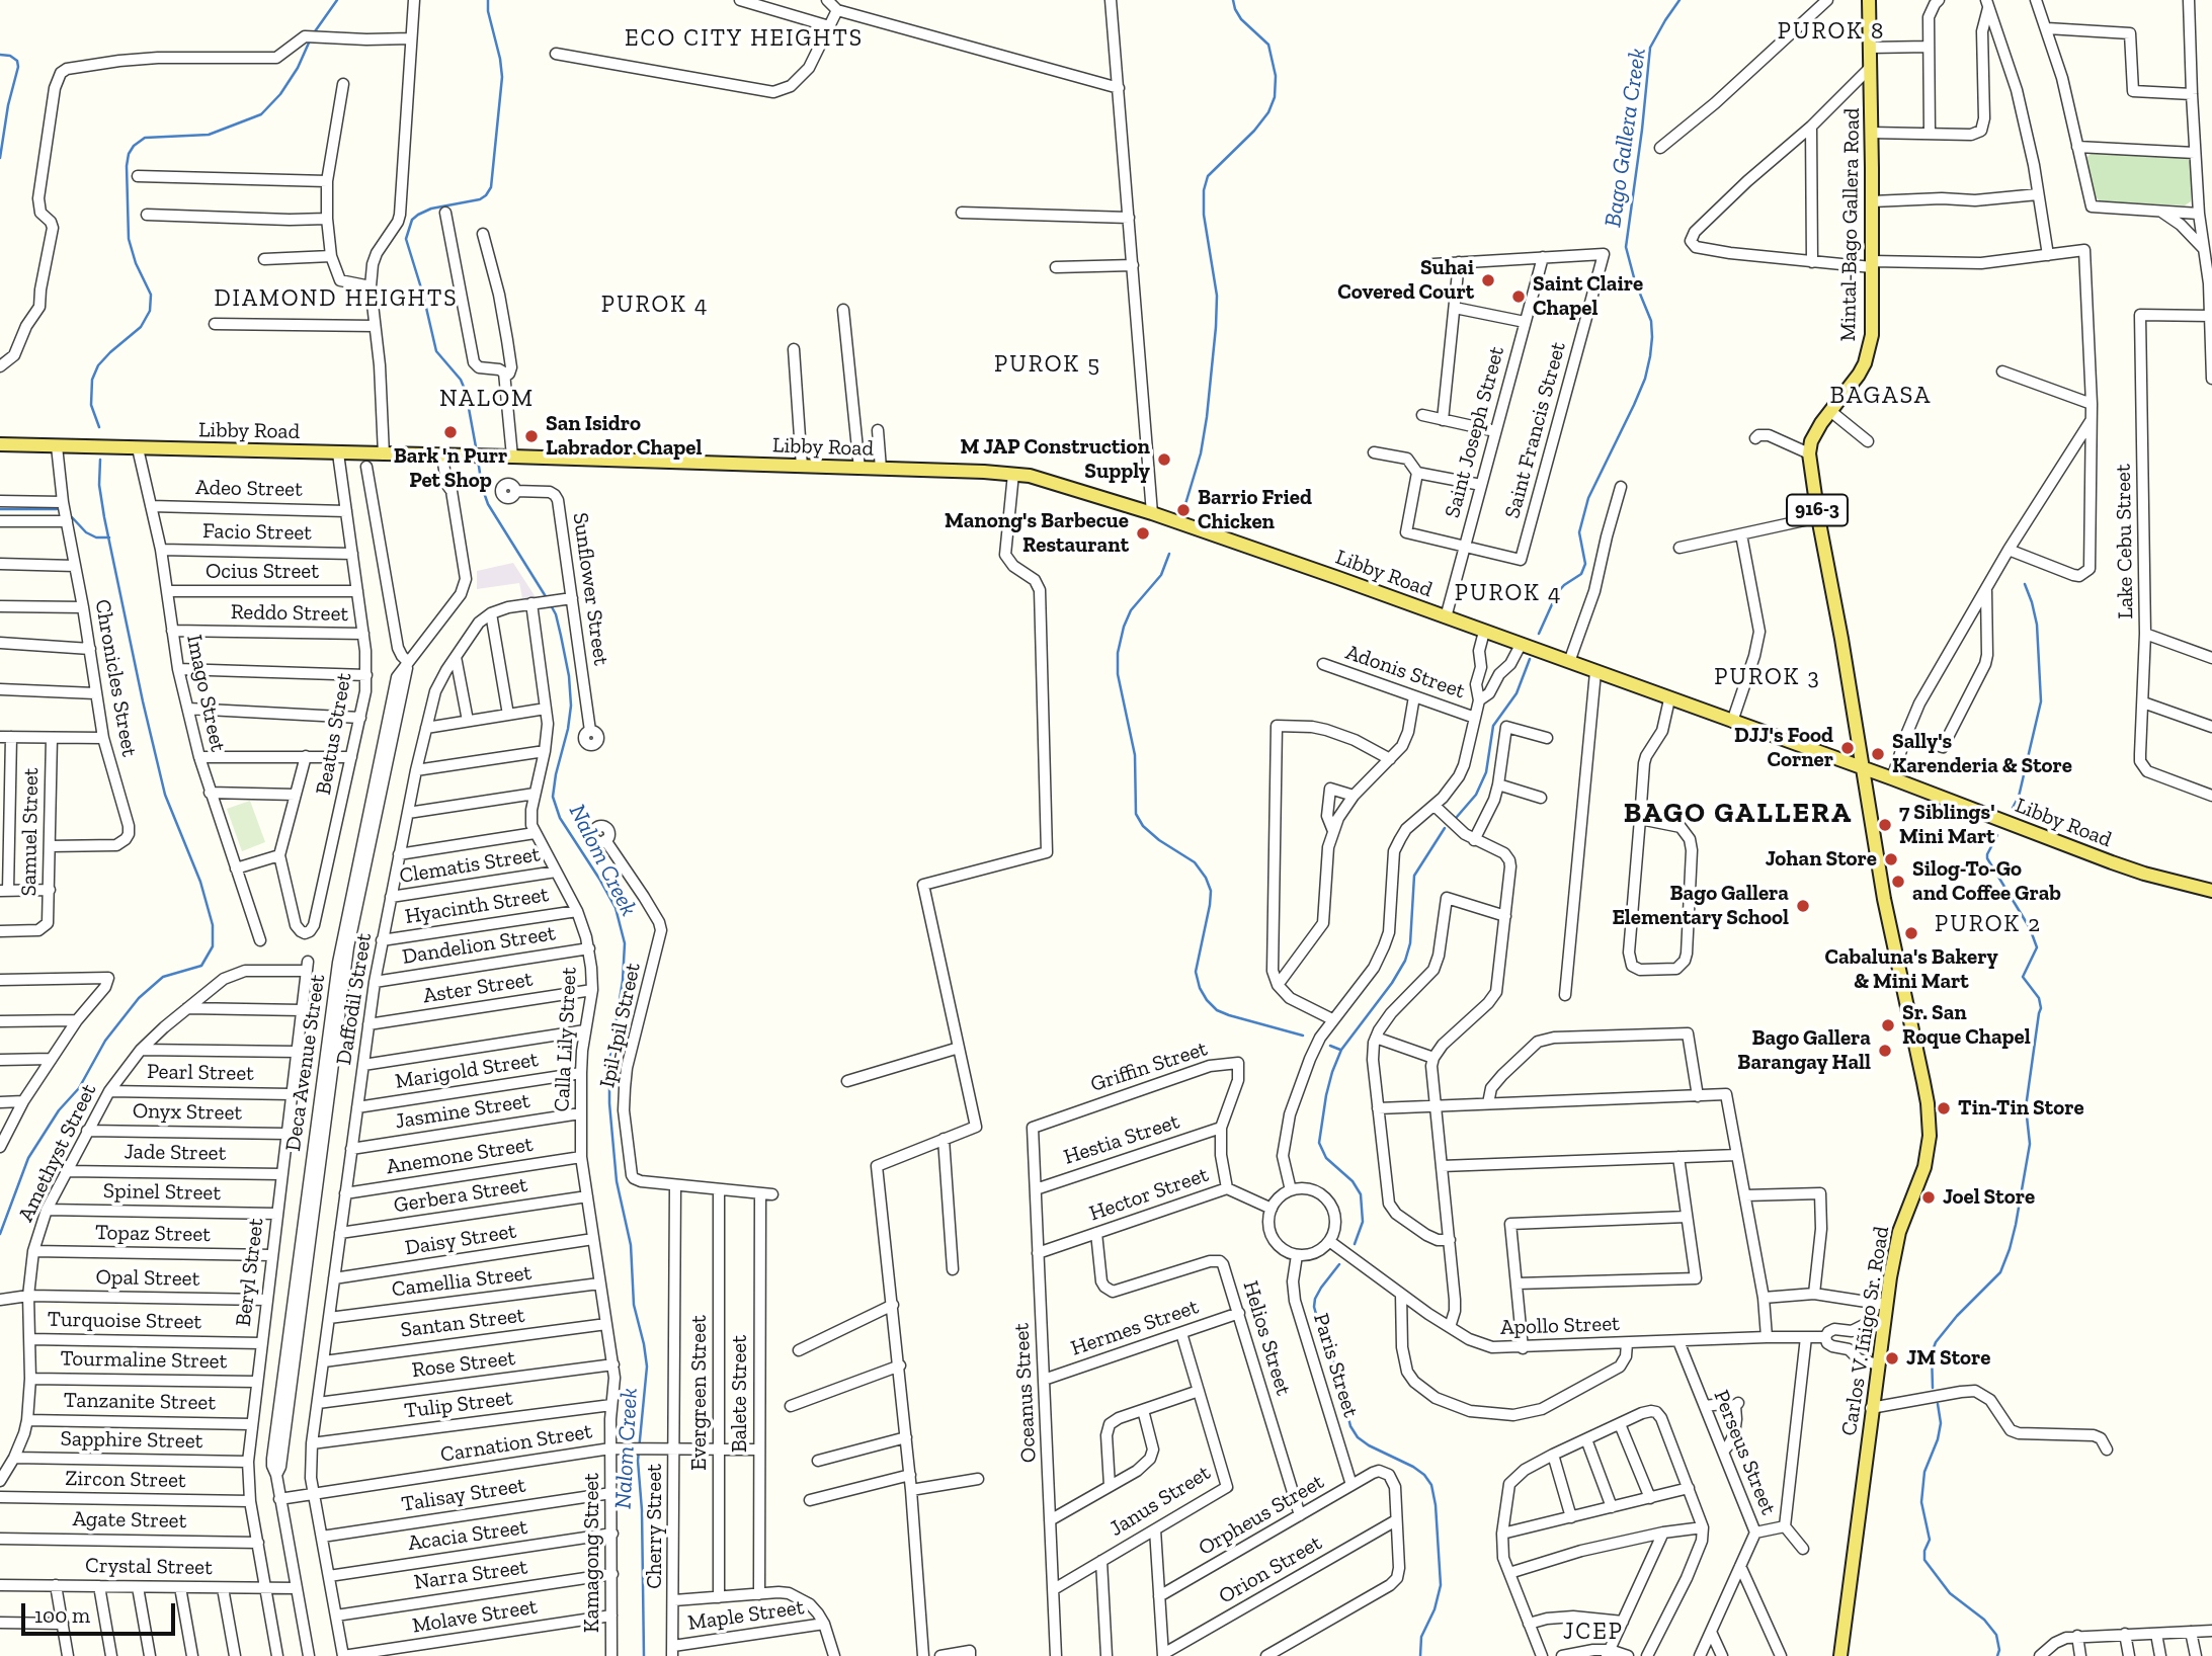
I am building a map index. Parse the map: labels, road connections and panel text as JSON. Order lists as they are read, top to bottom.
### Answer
{
  "streets": {
    "main road": [
      "Mintal-Bago Gallera Road",
      "Libby Road",
      "916-3",
      "Carlos V. Iñigo Sr. Road"
    ],
    "street": [
      "Saint Francis Street",
      "Saint Joseph Street",
      "Adeo Street",
      "Facio Street",
      "Lake Cebu Street",
      "Ocius Street",
      "Sunflower Street",
      "Reddo Street",
      "Adonis Street",
      "Chronicles Street",
      "Imago Street",
      "Beatus Street",
      "Samuel Street",
      "Clematis Street",
      "Hyacinth Street",
      "Dandelion Street",
      "Aster Street",
      "Daffodil Street",
      "Ipil-Ipil Street",
      "Calla Lily Street",
      "Deca Avenue Street",
      "Griffin Street",
      "Marigold Street",
      "Pearl Street",
      "Jasmine Street",
      "Onyx Street",
      "Hestia Street",
      "Amethyst Street",
      "Jade Street",
      "Anemone Street",
      "Spinel Street",
      "Hector Street",
      "Gerbera Street",
      "Topaz Street",
      "Daisy Street",
      "Beryl Street",
      "Opal Street",
      "Camellia Street",
      "Turquoise Street",
      "Santan Street",
      "Apollo Street",
      "Hermes Street",
      "Helios Street",
      "Tourmaline Street",
      "Rose Street",
      "Paris Street",
      "Evergreen Street",
      "Oceanus Street",
      "Balete Street",
      "Tanzanite Street",
      "Tulip Street",
      "Sapphire Street",
      "Carnation Street",
      "Perseus Street",
      "Zircon Street",
      "Talisay Street",
      "Janus Street",
      "Orpheus Street",
      "Agate Street",
      "Cherry Street",
      "Acacia Street",
      "Kamagong Street",
      "Crystal Street",
      "Orion Street",
      "Narra Street",
      "Maple Street",
      "Molave Street"
    ]
  },
  "crossings": [
    ["Mintal-Bago Gallera Road", "916-3"],
    ["Saint Francis Street", "Saint Joseph Street"],
    ["Libby Road", "Saint Joseph Street"],
    ["Libby Road", "916-3"],
    ["Libby Road", "Chronicles Street"],
    ["Libby Road", "Imago Street"],
    ["Libby Road", "Beatus Street"],
    ["Libby Road", "Deca Avenue Street"],
    ["Libby Road", "Carlos V. Iñigo Sr. Road"],
    ["Adeo Street", "Imago Street"],
    ["Adeo Street", "Beatus Street"],
    ["916-3", "Carlos V. Iñigo Sr. Road"],
    ["Facio Street", "Imago Street"],
    ["Facio Street", "Beatus Street"],
    ["Ocius Street", "Imago Street"],
    ["Ocius Street", "Beatus Street"],
    ["Reddo Street", "Imago Street"],
    ["Reddo Street", "Beatus Street"],
    ["Chronicles Street", "Samuel Street"],
    ["Clematis Street", "Daffodil Street"],
    ["Clematis Street", "Calla Lily Street"],
    ["Hyacinth Street", "Daffodil Street"],
    ["Hyacinth Street", "Calla Lily Street"],
    ["Dandelion Street", "Daffodil Street"],
    ["Dandelion Street", "Calla Lily Street"],
    ["Aster Street", "Daffodil Street"],
    ["Aster Street", "Calla Lily Street"],
    ["Daffodil Street", "Marigold Street"],
    ["Daffodil Street", "Jasmine Street"],
    ["Daffodil Street", "Anemone Street"],
    ["Daffodil Street", "Gerbera Street"],
    ["Daffodil Street", "Daisy Street"],
    ["Daffodil Street", "Camellia Street"],
    ["Daffodil Street", "Santan Street"],
    ["Daffodil Street", "Rose Street"],
    ["Daffodil Street", "Tulip Street"],
    ["Daffodil Street", "Carnation Street"],
    ["Daffodil Street", "Talisay Street"],
    ["Daffodil Street", "Acacia Street"],
    ["Daffodil Street", "Narra Street"],
    ["Daffodil Street", "Molave Street"],
    ["Ipil-Ipil Street", "Evergreen Street"],
    ["Ipil-Ipil Street", "Balete Street"],
    ["Ipil-Ipil Street", "Cherry Street"],
    ["Calla Lily Street", "Marigold Street"],
    ["Calla Lily Street", "Jasmine Street"],
    ["Calla Lily Street", "Anemone Street"],
    ["Calla Lily Street", "Gerbera Street"],
    ["Calla Lily Street", "Daisy Street"],
    ["Calla Lily Street", "Camellia Street"],
    ["Calla Lily Street", "Santan Street"],
    ["Calla Lily Street", "Rose Street"],
    ["Calla Lily Street", "Tulip Street"],
    ["Calla Lily Street", "Carnation Street"],
    ["Calla Lily Street", "Kamagong Street"],
    ["Deca Avenue Street", "Carnation Street"],
    ["Deca Avenue Street", "Crystal Street"],
    ["Griffin Street", "Hestia Street"],
    ["Griffin Street", "Hector Street"],
    ["Griffin Street", "Oceanus Street"],
    ["Pearl Street", "Amethyst Street"],
    ["Pearl Street", "Beryl Street"],
    ["Onyx Street", "Amethyst Street"],
    ["Onyx Street", "Beryl Street"],
    ["Hestia Street", "Oceanus Street"],
    ["Amethyst Street", "Jade Street"],
    ["Amethyst Street", "Spinel Street"],
    ["Amethyst Street", "Topaz Street"],
    ["Amethyst Street", "Beryl Street"],
    ["Amethyst Street", "Opal Street"],
    ["Amethyst Street", "Turquoise Street"],
    ["Amethyst Street", "Tourmaline Street"],
    ["Amethyst Street", "Tanzanite Street"],
    ["Amethyst Street", "Sapphire Street"],
    ["Jade Street", "Beryl Street"],
    ["Spinel Street", "Beryl Street"],
    ["Hector Street", "Apollo Street"],
    ["Hector Street", "Helios Street"],
    ["Hector Street", "Paris Street"],
    ["Hector Street", "Oceanus Street"],
    ["Topaz Street", "Beryl Street"],
    ["Beryl Street", "Opal Street"],
    ["Beryl Street", "Turquoise Street"],
    ["Beryl Street", "Tourmaline Street"],
    ["Beryl Street", "Tanzanite Street"],
    ["Beryl Street", "Sapphire Street"],
    ["Beryl Street", "Zircon Street"],
    ["Beryl Street", "Agate Street"],
    ["Beryl Street", "Crystal Street"],
    ["Apollo Street", "Carlos V. Iñigo Sr. Road"],
    ["Apollo Street", "Paris Street"],
    ["Apollo Street", "Perseus Street"],
    ["Hermes Street", "Helios Street"],
    ["Hermes Street", "Oceanus Street"],
    ["Hermes Street", "Janus Street"],
    ["Helios Street", "Orpheus Street"],
    ["Paris Street", "Orpheus Street"],
    ["Evergreen Street", "Carnation Street"],
    ["Oceanus Street", "Janus Street"],
    ["Balete Street", "Carnation Street"],
    ["Carnation Street", "Cherry Street"],
    ["Carnation Street", "Kamagong Street"],
    ["Talisay Street", "Kamagong Street"],
    ["Orpheus Street", "Orion Street"],
    ["Cherry Street", "Maple Street"],
    ["Acacia Street", "Kamagong Street"],
    ["Kamagong Street", "Narra Street"],
    ["Kamagong Street", "Molave Street"]
  ],
  "districts": [
    "PUROK 8",
    "ECO CITY HEIGHTS",
    "DIAMOND HEIGHTS",
    "PUROK 4",
    "PUROK 5",
    "BAGASA",
    "NALOM",
    "PUROK 4",
    "PUROK 3",
    "BAGO GALLERA",
    "PUROK 2",
    "JCEP"
  ],
  "water": ["Bago Gallera Creek", "Nalom Creek"],
  "places": [
    "Suhai Covered Court",
    "Saint Claire Chapel",
    "Bark 'n Purr Pet Shop",
    "San Isidro Labrador Chapel",
    "M JAP Construction Supply",
    "Barrio Fried Chicken",
    "Manong's Barbecue Restaurant",
    "DJJ's Food Corner",
    "Sally's Karenderia & Store",
    "7 Siblings' Mini Mart",
    "Johan Store",
    "Silog-To-Go and Coffee Grab",
    "Bago Gallera Elementary School",
    "Cabaluna's Bakery & Mini Mart",
    "Sr. San Roque Chapel",
    "Bago Gallera Barangay Hall",
    "Tin-Tin Store",
    "Joel Store",
    "JM Store"
  ],
  "scale_bar": "100 m"
}
